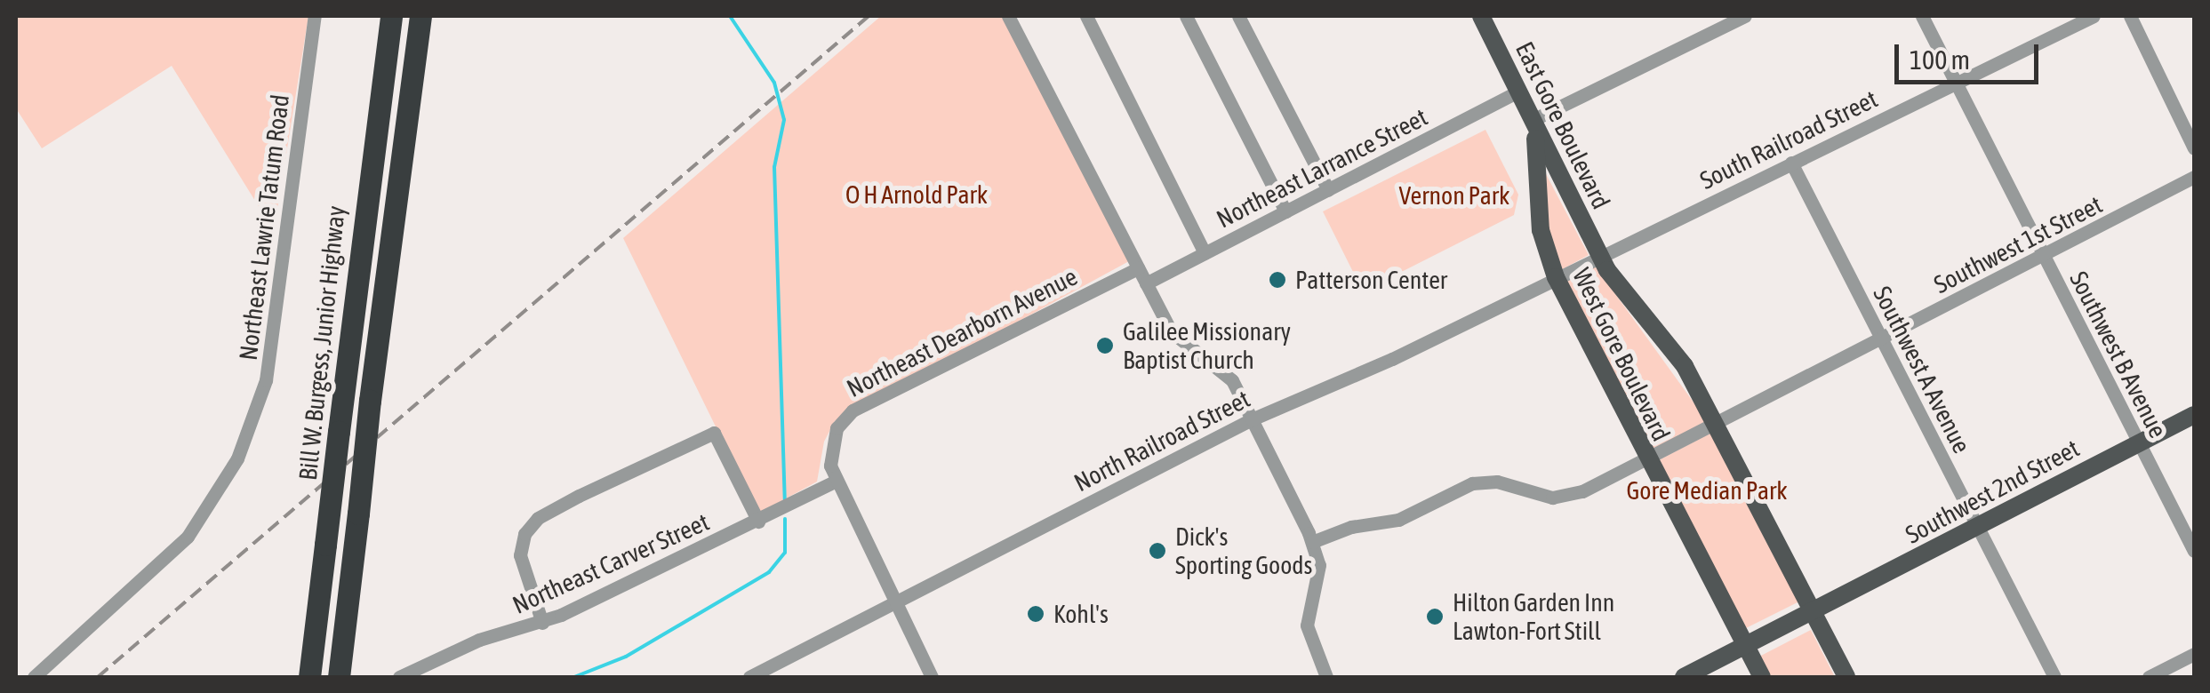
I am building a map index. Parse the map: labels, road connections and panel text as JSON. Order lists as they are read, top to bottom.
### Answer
{
  "streets": {
    "highway": ["Bill W. Burgess, Junior Highway"],
    "main road": ["East Gore Boulevard", "West Gore Boulevard", "Southwest 2nd Street"],
    "street": [
      "South Railroad Street",
      "Northeast Larrance Street",
      "Northeast Lawrie Tatum Road",
      "Southwest 1st Street",
      "Northeast Dearborn Avenue",
      "Southwest B Avenue",
      "Southwest A Avenue",
      "North Railroad Street",
      "Northeast Carver Street"
    ]
  },
  "crossings": [
    ["East Gore Boulevard", "South Railroad Street"],
    ["East Gore Boulevard", "Northeast Larrance Street"],
    ["East Gore Boulevard", "West Gore Boulevard"],
    ["East Gore Boulevard", "North Railroad Street"],
    ["South Railroad Street", "West Gore Boulevard"],
    ["South Railroad Street", "Southwest B Avenue"],
    ["South Railroad Street", "Southwest A Avenue"],
    ["South Railroad Street", "North Railroad Street"],
    ["Southwest 1st Street", "West Gore Boulevard"],
    ["Southwest 1st Street", "Southwest B Avenue"],
    ["Southwest 1st Street", "Southwest A Avenue"],
    ["Northeast Dearborn Avenue", "North Railroad Street"],
    ["Northeast Dearborn Avenue", "Northeast Carver Street"],
    ["West Gore Boulevard", "North Railroad Street"],
    ["West Gore Boulevard", "Southwest 2nd Street"],
    ["Southwest B Avenue", "Southwest 2nd Street"],
    ["Southwest A Avenue", "Southwest 2nd Street"]
  ],
  "parks": ["O H Arnold Park", "Vernon Park", "Gore Median Park"],
  "places": [
    "Patterson Center",
    "Galilee Missionary Baptist Church",
    "Dick's Sporting Goods",
    "Kohl's",
    "Hilton Garden Inn Lawton-Fort Still"
  ],
  "scale_bar": "100 m"
}
